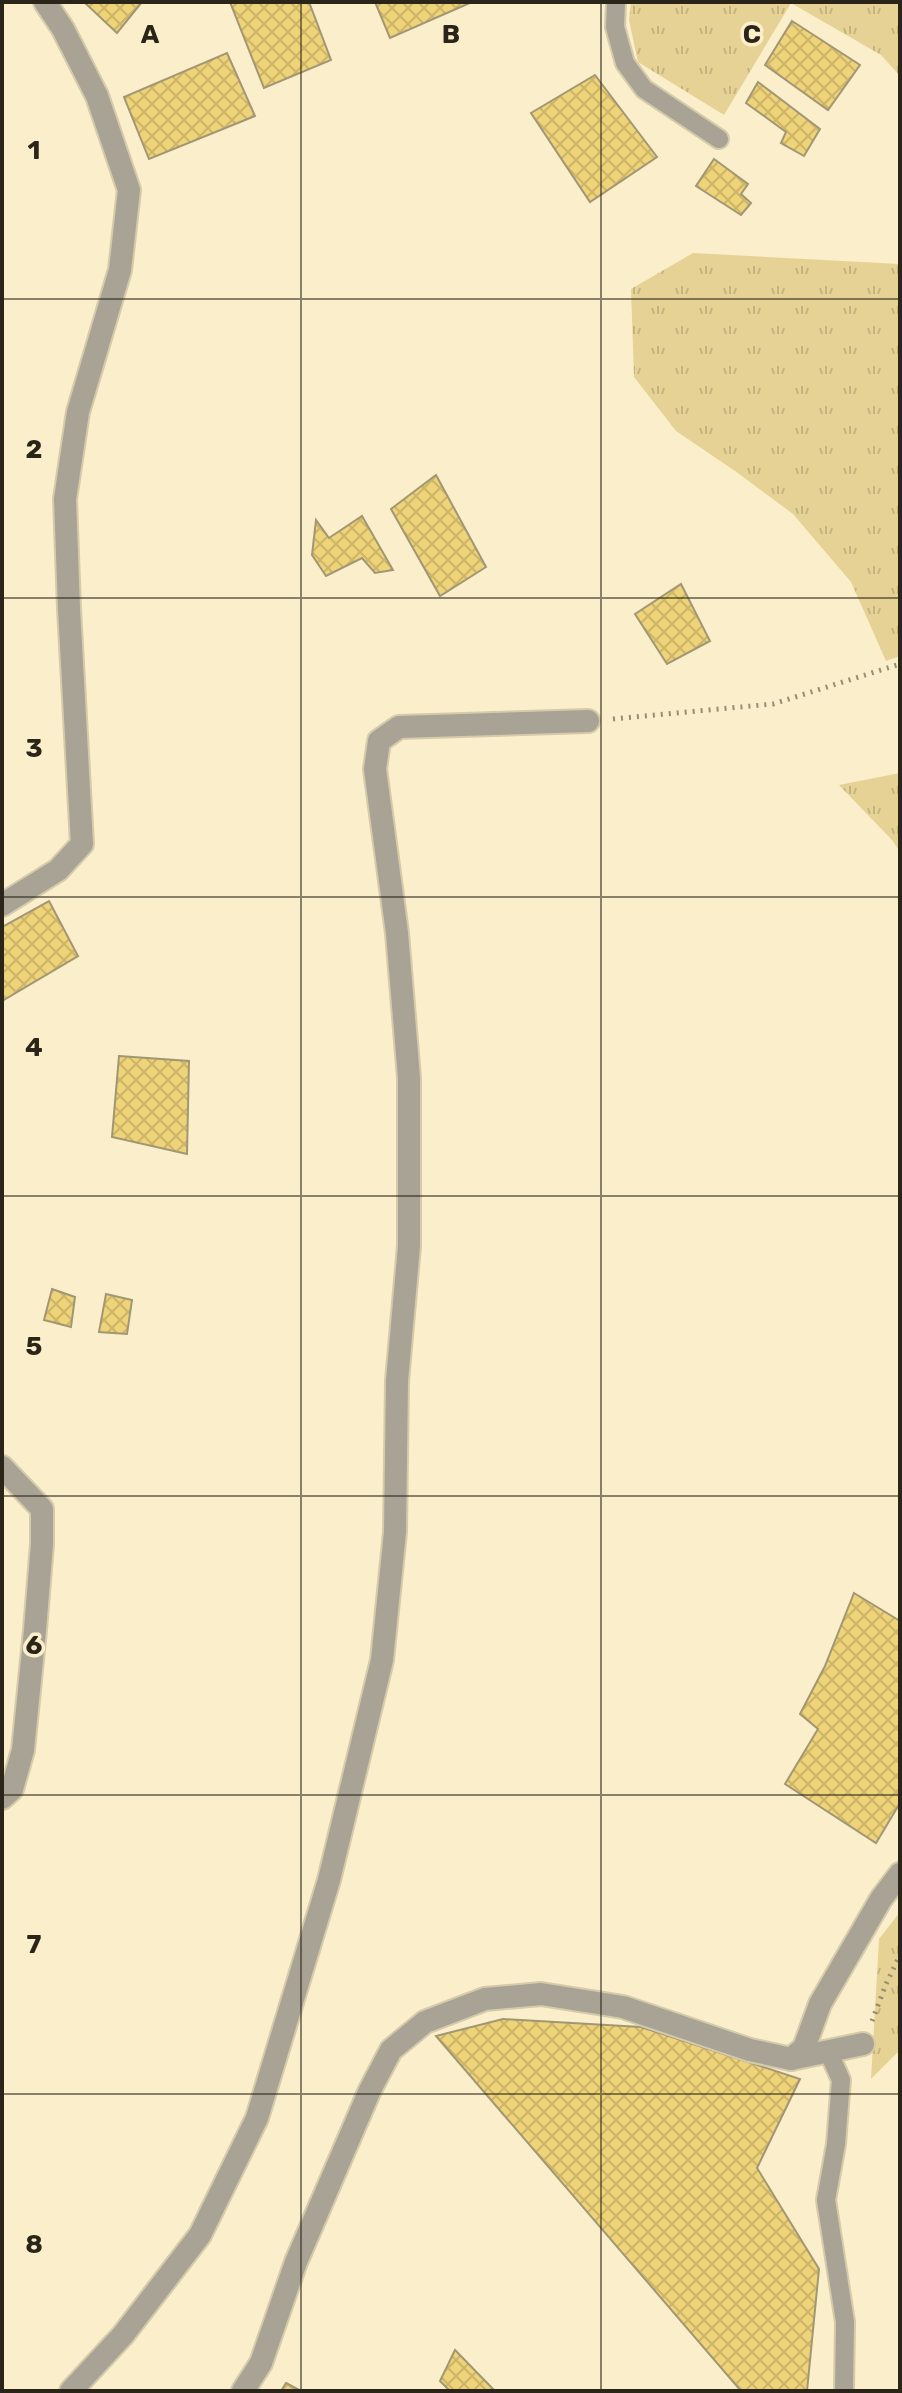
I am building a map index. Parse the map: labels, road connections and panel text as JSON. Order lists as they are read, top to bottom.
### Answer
{
  "grid": {
    "columns": ["A", "B", "C"],
    "rows": [
      "1",
      "2",
      "3",
      "4",
      "5",
      "6",
      "7",
      "8"
    ]
  }
}
